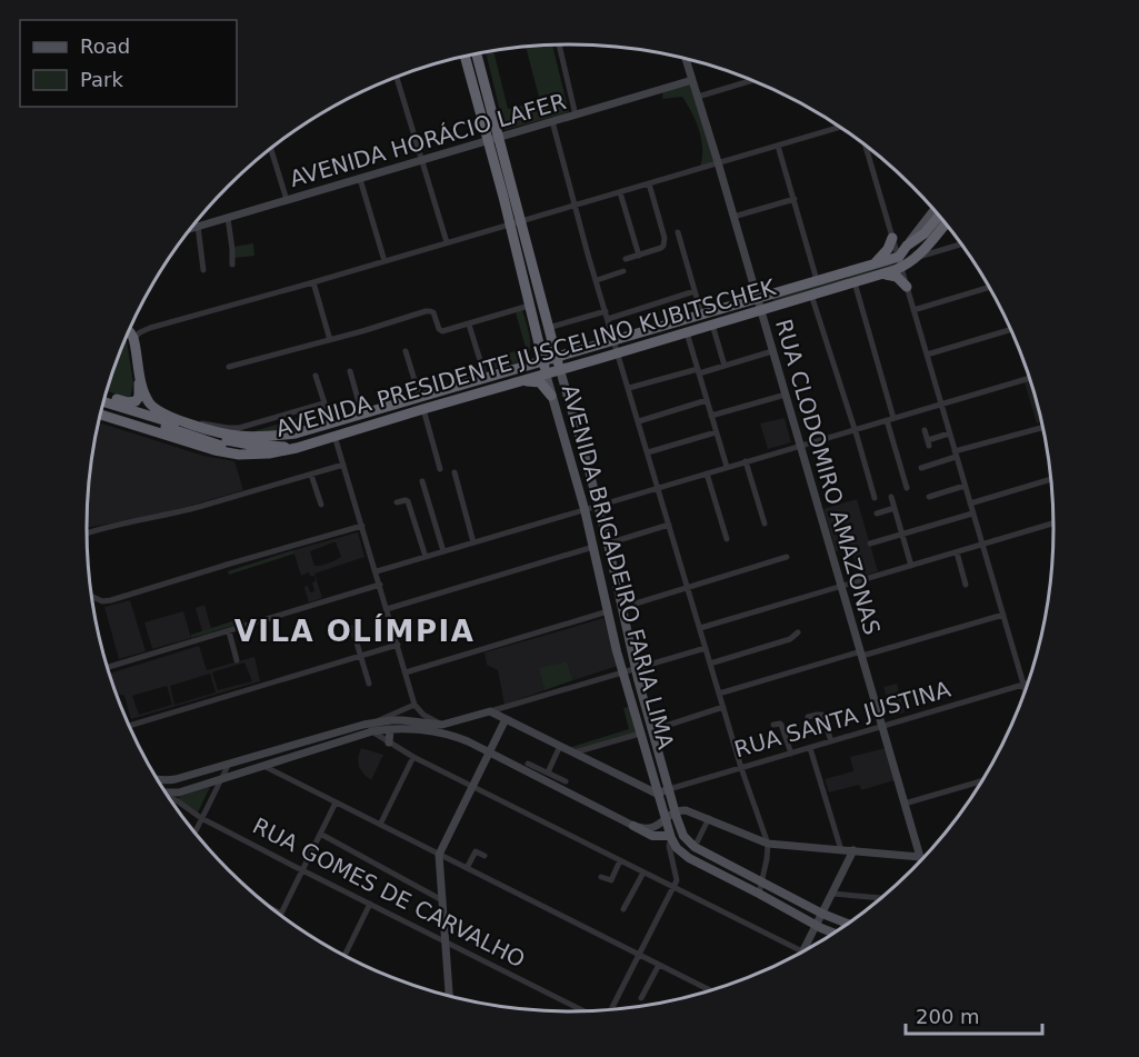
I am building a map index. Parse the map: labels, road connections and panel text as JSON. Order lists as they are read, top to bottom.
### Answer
{
  "streets": {
    "highway": ["AVENIDA PRESIDENTE JUSCELINO KUBITSCHEK", "AVENIDA BRIGADEIRO FARIA LIMA"],
    "street": [
      "AVENIDA HORÁCIO LAFER",
      "RUA CLODOMIRO AMAZONAS",
      "RUA SANTA JUSTINA",
      "RUA GOMES DE CARVALHO"
    ]
  },
  "crossings": [
    ["AVENIDA HORÁCIO LAFER", "RUA CLODOMIRO AMAZONAS"],
    ["AVENIDA HORÁCIO LAFER", "AVENIDA BRIGADEIRO FARIA LIMA"],
    ["AVENIDA PRESIDENTE JUSCELINO KUBITSCHEK", "RUA CLODOMIRO AMAZONAS"],
    ["AVENIDA PRESIDENTE JUSCELINO KUBITSCHEK", "AVENIDA BRIGADEIRO FARIA LIMA"],
    ["RUA CLODOMIRO AMAZONAS", "RUA SANTA JUSTINA"],
    ["AVENIDA BRIGADEIRO FARIA LIMA", "RUA SANTA JUSTINA"]
  ],
  "districts": ["VILA OLÍMPIA"],
  "legend": ["Road", "Park"],
  "scale_bar": "200 m"
}
